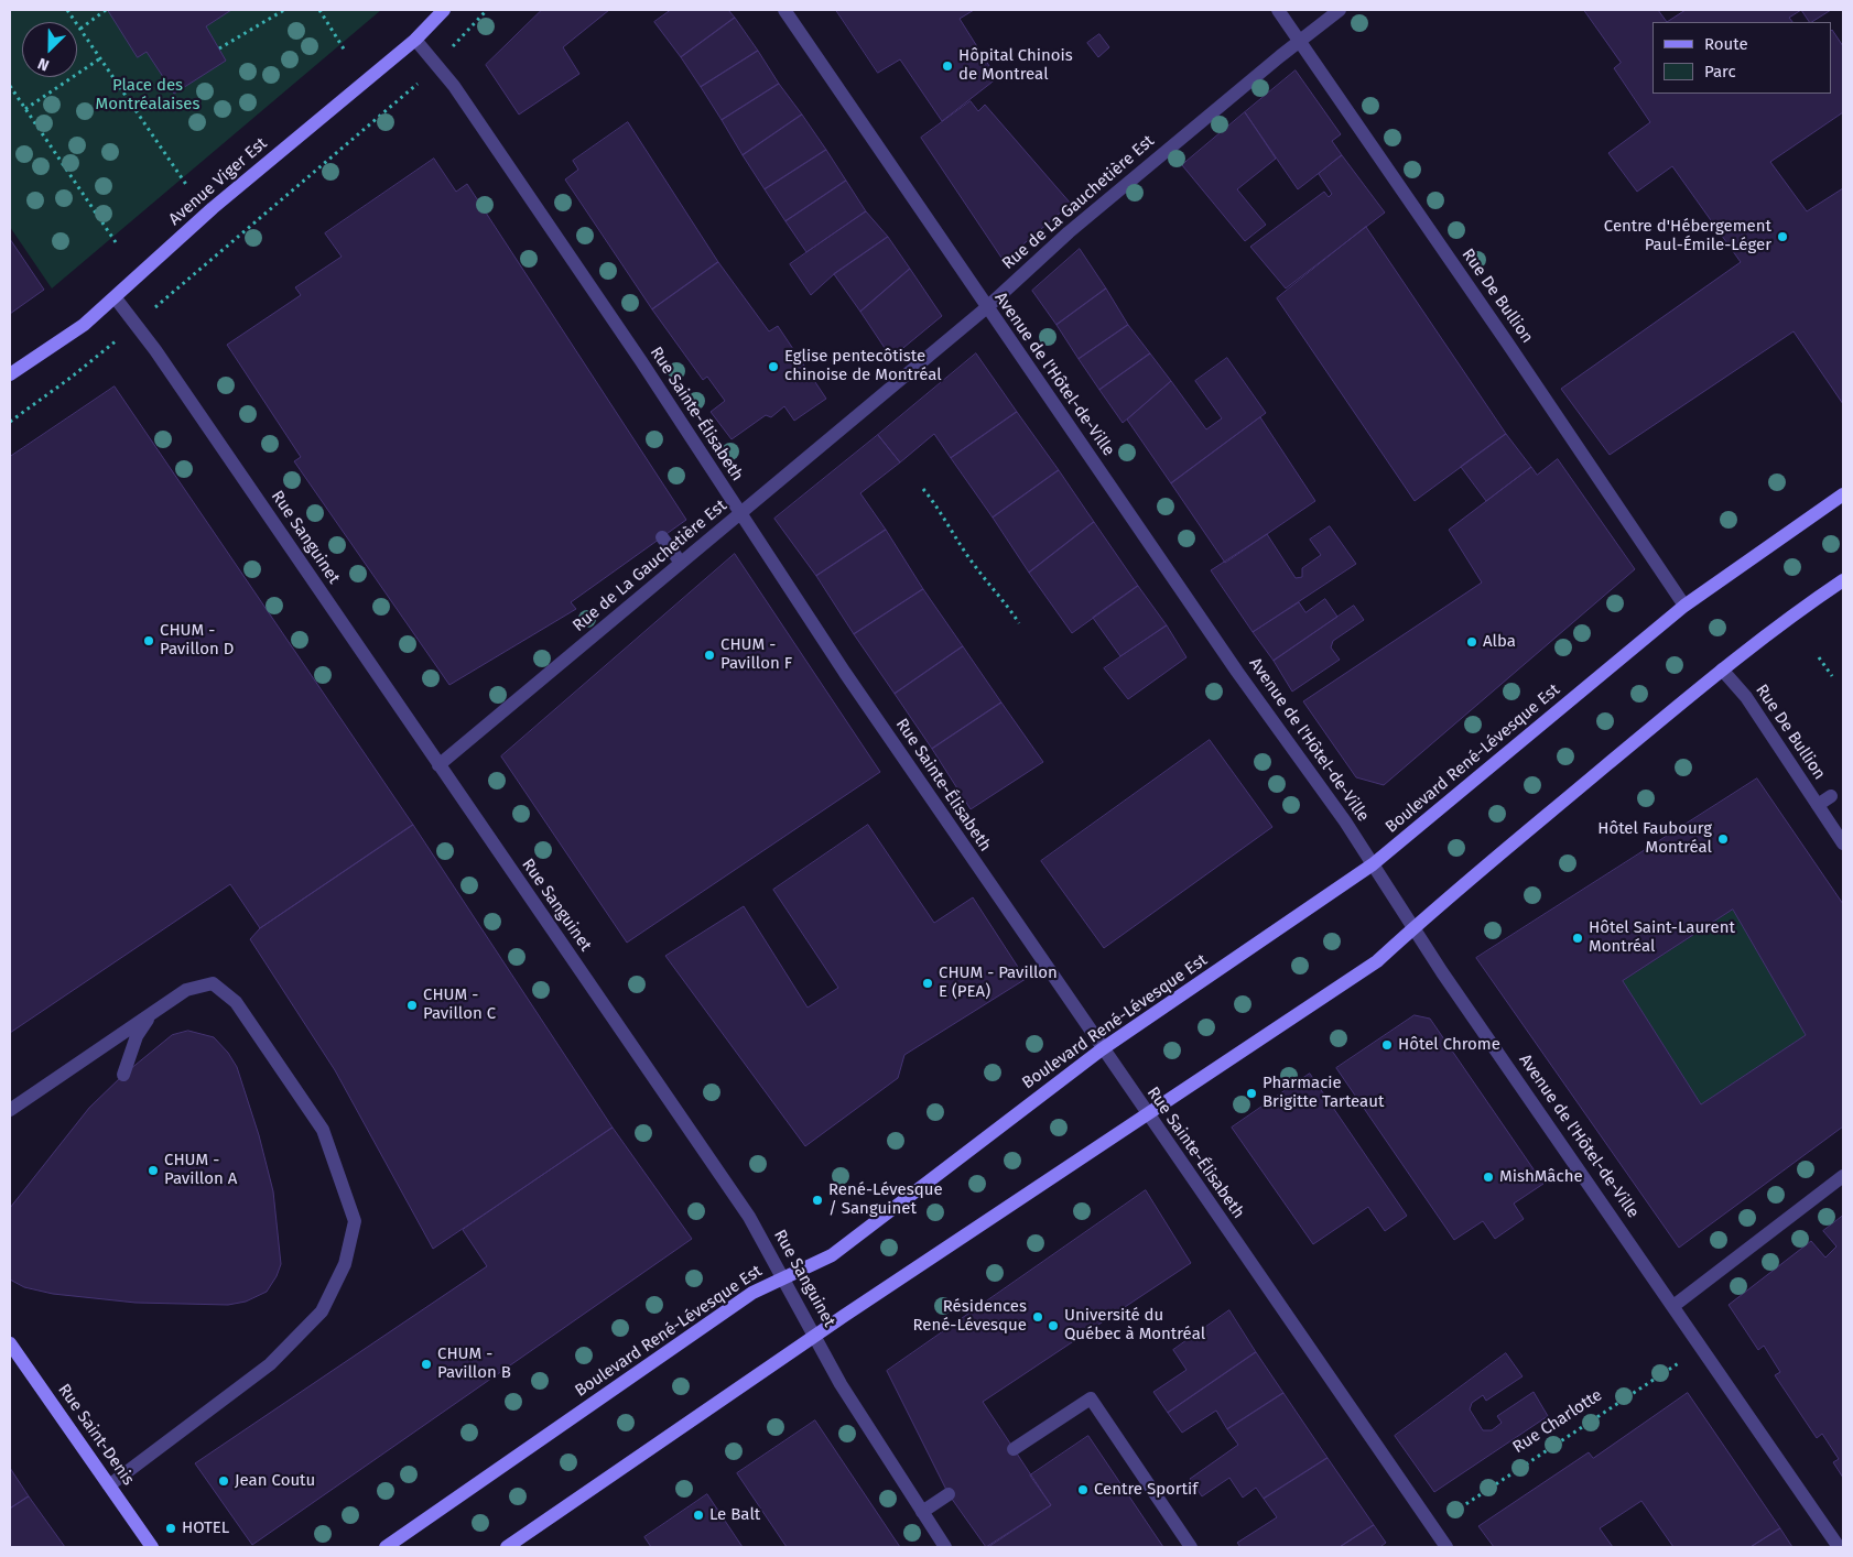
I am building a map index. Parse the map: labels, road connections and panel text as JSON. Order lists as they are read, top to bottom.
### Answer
{
  "streets": {
    "main road": ["Avenue Viger Est", "Boulevard René-Lévesque Est", "Rue Saint-Denis"],
    "street": [
      "Rue de La Gauchetière Est",
      "Rue De Bullion",
      "Avenue de l'Hôtel-de-Ville",
      "Rue Sainte-Élisabeth",
      "Rue Sanguinet"
    ],
    "path": ["Rue Charlotte"]
  },
  "crossings": [
    ["Avenue Viger Est", "Rue Sainte-Élisabeth"],
    ["Avenue Viger Est", "Rue Sanguinet"],
    ["Rue de La Gauchetière Est", "Rue De Bullion"],
    ["Rue de La Gauchetière Est", "Avenue de l'Hôtel-de-Ville"],
    ["Rue de La Gauchetière Est", "Rue Sainte-Élisabeth"],
    ["Rue de La Gauchetière Est", "Rue Sanguinet"],
    ["Rue De Bullion", "Boulevard René-Lévesque Est"],
    ["Avenue de l'Hôtel-de-Ville", "Boulevard René-Lévesque Est"],
    ["Avenue de l'Hôtel-de-Ville", "Rue Charlotte"],
    ["Rue Sainte-Élisabeth", "Boulevard René-Lévesque Est"],
    ["Rue Sainte-Élisabeth", "Rue Charlotte"],
    ["Rue Sanguinet", "Boulevard René-Lévesque Est"]
  ],
  "parks": ["Place des Montréalaises"],
  "places": [
    "Hôpital Chinois de Montreal",
    "Centre d'Hébergement Paul-Émile-Léger",
    "Eglise pentecôtiste chinoise de Montréal",
    "CHUM - Pavillon D",
    "Alba",
    "CHUM - Pavillon F",
    "Hôtel Faubourg Montréal",
    "Hôtel Saint-Laurent Montréal",
    "CHUM - Pavillon E (PEA)",
    "CHUM - Pavillon C",
    "Hôtel Chrome",
    "Pharmacie Brigitte Tarteaut",
    "CHUM - Pavillon A",
    "MishMâche",
    "René-Lévesque / Sanguinet",
    "Résidences René-Lévesque",
    "Université du Québec à Montréal",
    "CHUM - Pavillon B",
    "Jean Coutu",
    "Centre Sportif",
    "Le Balt",
    "HOTEL"
  ],
  "legend": ["Route", "Parc"],
  "north": "bottom left"
}
